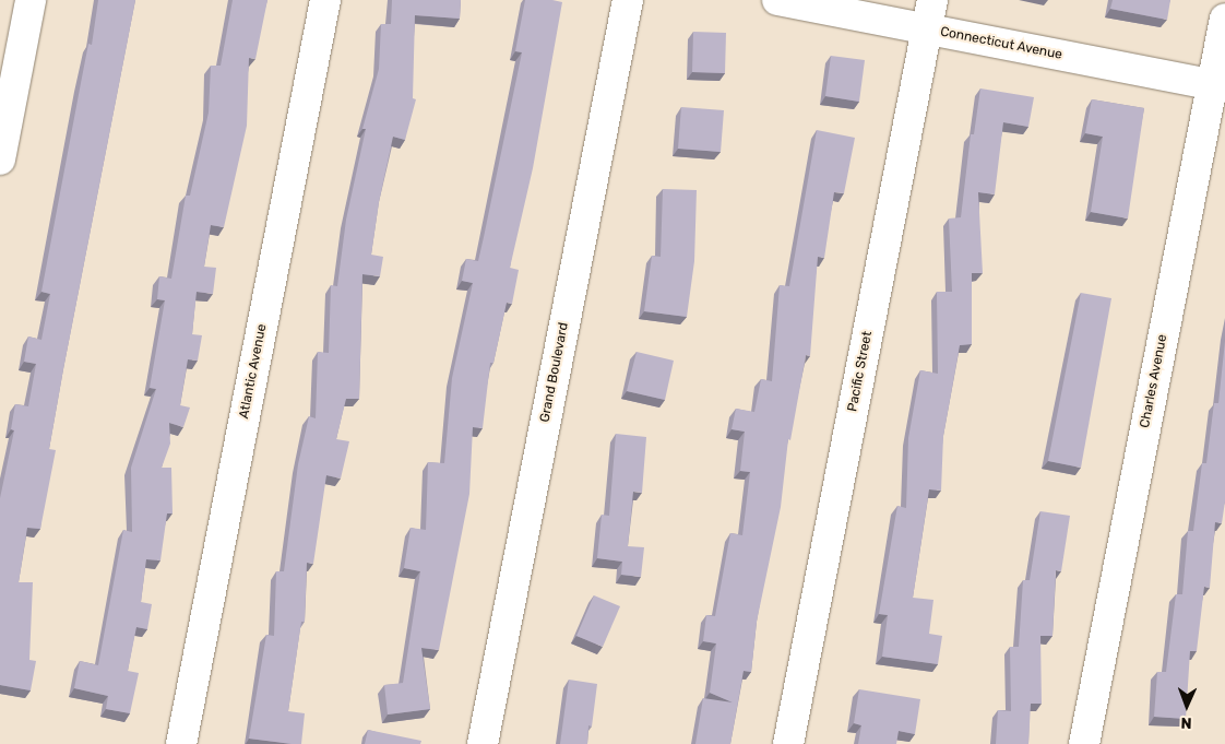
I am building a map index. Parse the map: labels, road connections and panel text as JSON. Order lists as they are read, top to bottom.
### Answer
{
  "streets": {
    "street": [
      "Connecticut Avenue",
      "Atlantic Avenue",
      "Pacific Street",
      "Grand Boulevard",
      "Charles Avenue"
    ]
  },
  "crossings": [
    ["Connecticut Avenue", "Pacific Street"],
    ["Connecticut Avenue", "Charles Avenue"]
  ],
  "north": "bottom"
}
